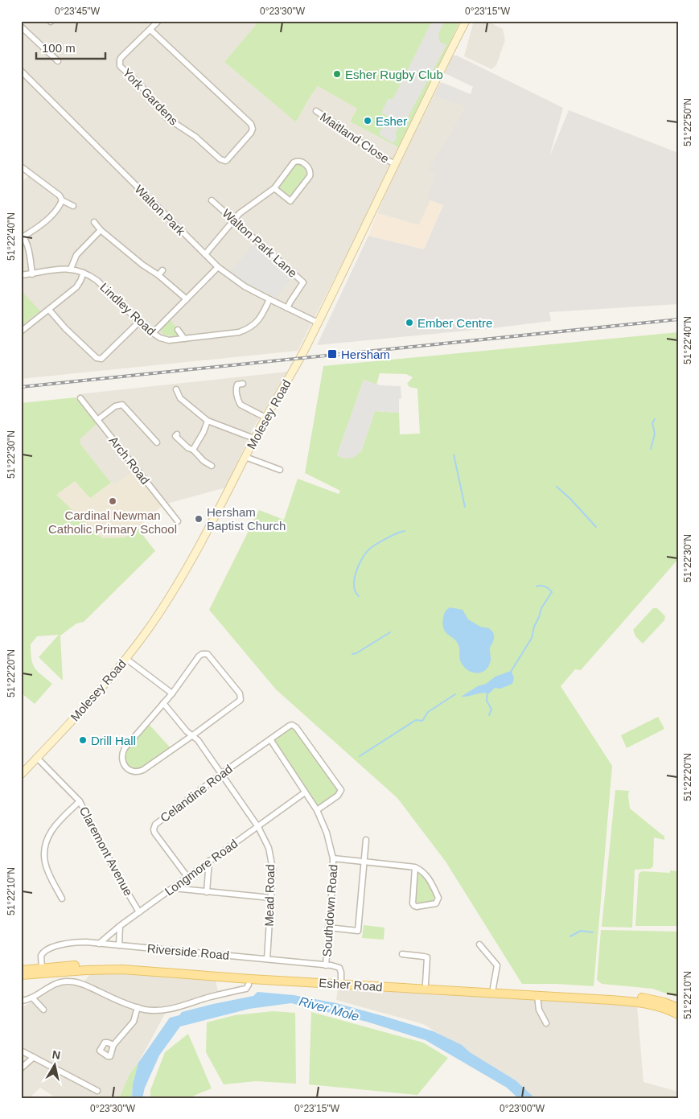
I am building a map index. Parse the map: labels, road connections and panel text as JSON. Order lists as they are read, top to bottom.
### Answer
{
  "streets": {
    "main road": ["Esher Road"],
    "street": [
      "York Gardens",
      "Maitland Close",
      "Walton Park",
      "Walton Park Lane",
      "Lindley Road",
      "Molesey Road",
      "Arch Road",
      "Celandine Road",
      "Claremont Avenue",
      "Longmore Road",
      "Mead Road",
      "Southdown Road",
      "Riverside Road"
    ]
  },
  "crossings": [
    ["Maitland Close", "Molesey Road"],
    ["Walton Park", "Walton Park Lane"],
    ["Walton Park", "Lindley Road"],
    ["Walton Park", "Molesey Road"],
    ["Molesey Road", "Claremont Avenue"],
    ["Celandine Road", "Longmore Road"],
    ["Celandine Road", "Mead Road"],
    ["Celandine Road", "Southdown Road"],
    ["Claremont Avenue", "Longmore Road"],
    ["Longmore Road", "Mead Road"],
    ["Longmore Road", "Southdown Road"],
    ["Longmore Road", "Riverside Road"],
    ["Mead Road", "Riverside Road"],
    ["Southdown Road", "Riverside Road"],
    ["Riverside Road", "Esher Road"]
  ],
  "water": ["River Mole"],
  "places": {
    "other": [
      "Esher Rugby Club",
      "Esher",
      "Ember Centre",
      "Cardinal Newman Catholic Primary School",
      "Hersham Baptist Church",
      "Drill Hall"
    ],
    "transit": ["Hersham"]
  },
  "scale_bar": "100 m",
  "north": "top",
  "coordinates": [
    "0°23'45\"W",
    "0°23'30\"W",
    "0°23'15\"W",
    "51°22'50\"N",
    "51°22'40\"N",
    "51°22'30\"N",
    "51°22'20\"N",
    "51°22'10\"N",
    "0°23'00\"W"
  ]
}
